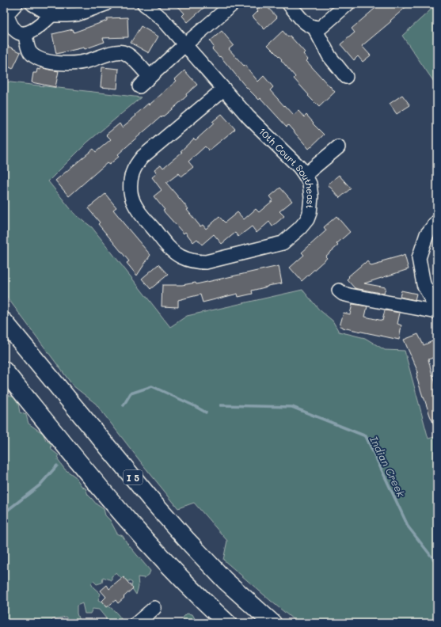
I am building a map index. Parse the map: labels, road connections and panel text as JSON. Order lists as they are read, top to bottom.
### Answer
{
  "streets": {
    "highway": ["I 5"],
    "street": ["10th Court Southeast"]
  },
  "water": ["Indian Creek"]
}
